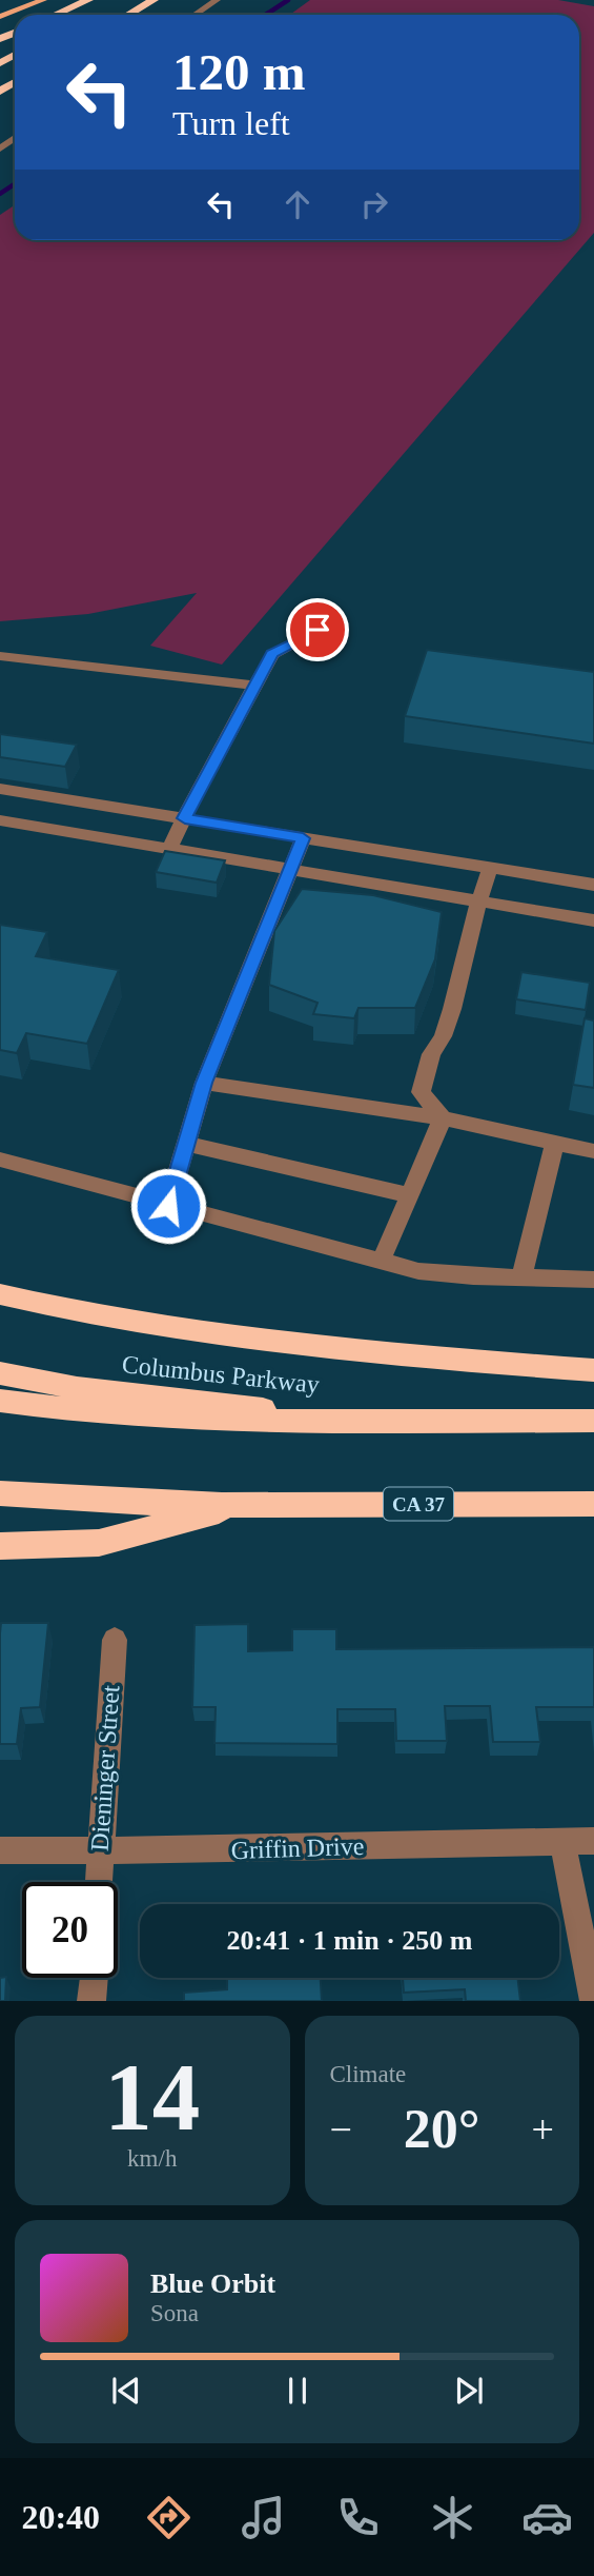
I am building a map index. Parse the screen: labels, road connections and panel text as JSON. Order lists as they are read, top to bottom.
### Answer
{
  "streets": {
    "highway": ["Columbus Parkway", "CA 37"],
    "street": ["Dieninger Street", "Griffin Drive"]
  },
  "crossings": [
    ["Dieninger Street", "Griffin Drive"]
  ],
  "page": {
    "turn": ["120 m", "Turn left"],
    "limit": "20",
    "trip": "20:41 · 1 min · 250 m",
    "tile": [
      ["14", "km/h"],
      "Climate"
    ],
    "heat": ["−", "20°", "+"],
    "song": ["Blue Orbit", "Sona"],
    "tabs": "20:40"
  }
}
